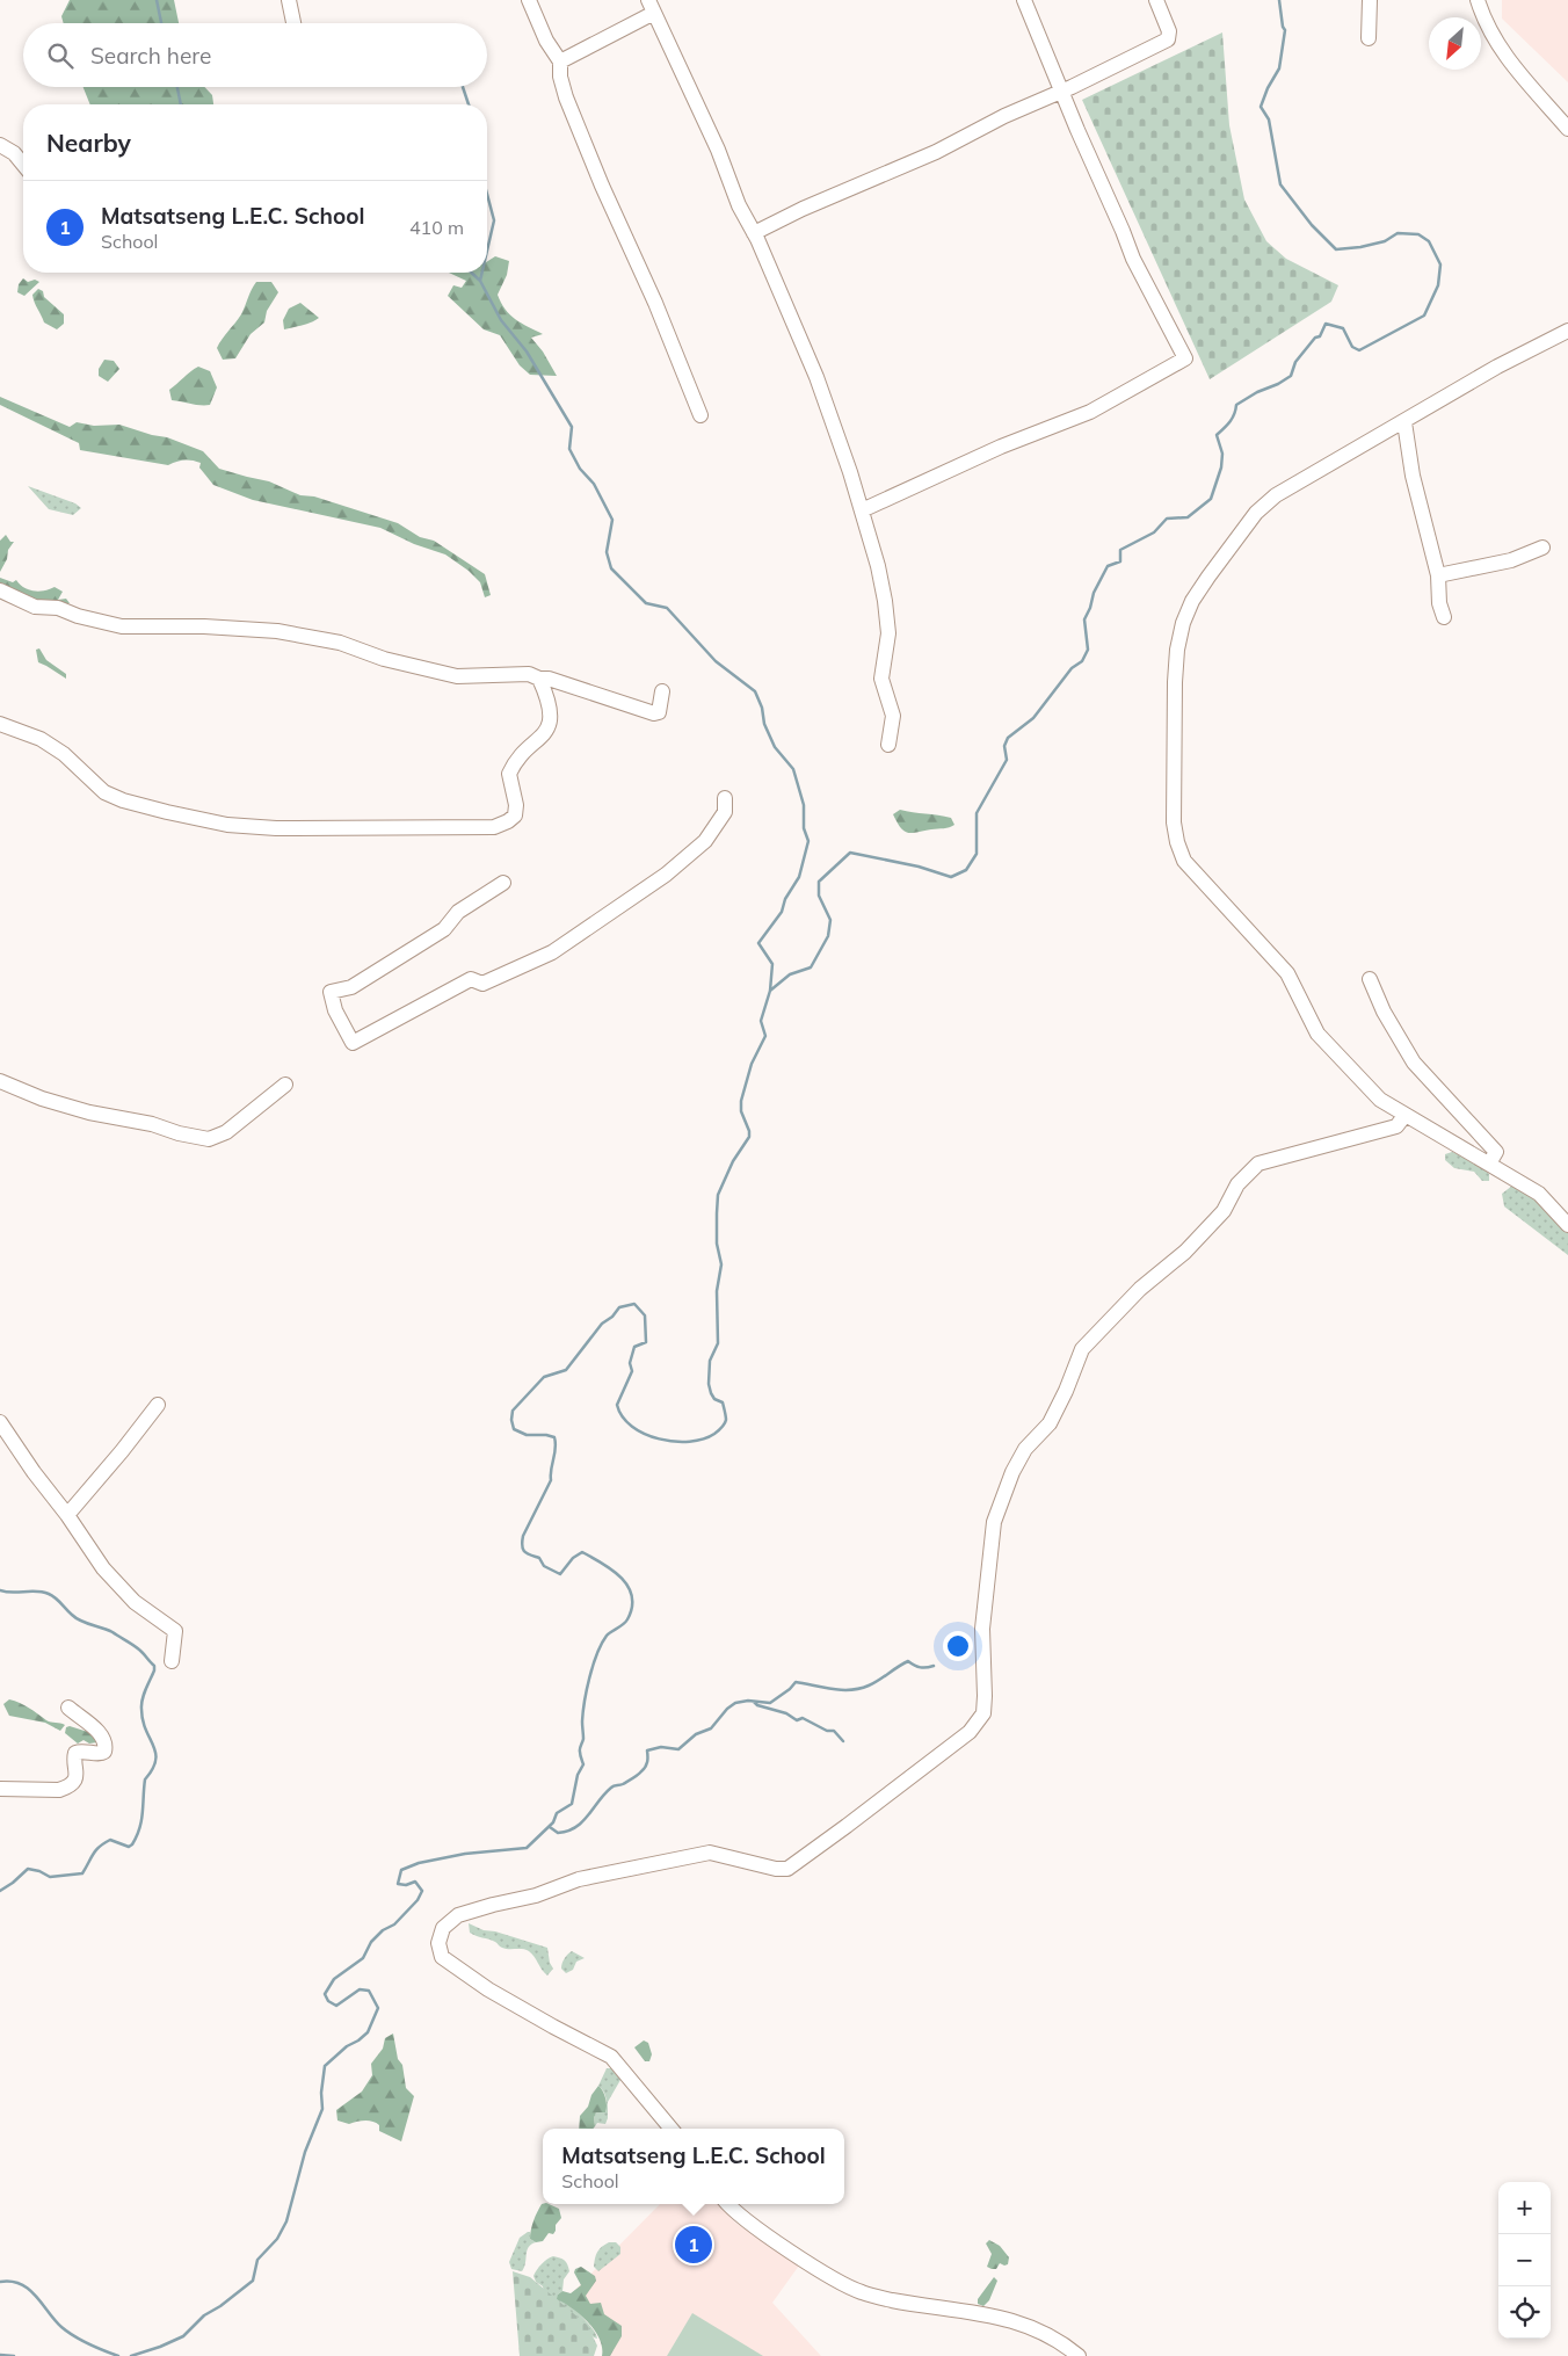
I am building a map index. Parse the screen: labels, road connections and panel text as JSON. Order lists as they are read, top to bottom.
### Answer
{
  "north": "bottom left",
  "page": {
    "search": "Search here",
    "heading": "Nearby",
    "list": [
      {
        "mark": "1",
        "name": "Matsatseng L.E.C. School",
        "note": "School",
        "value": "410 m"
      }
    ],
    "popup": ["Matsatseng L.E.C. School", "School"],
    "map_buttons": ["+", "−"],
    "pins": "1"
  }
}
